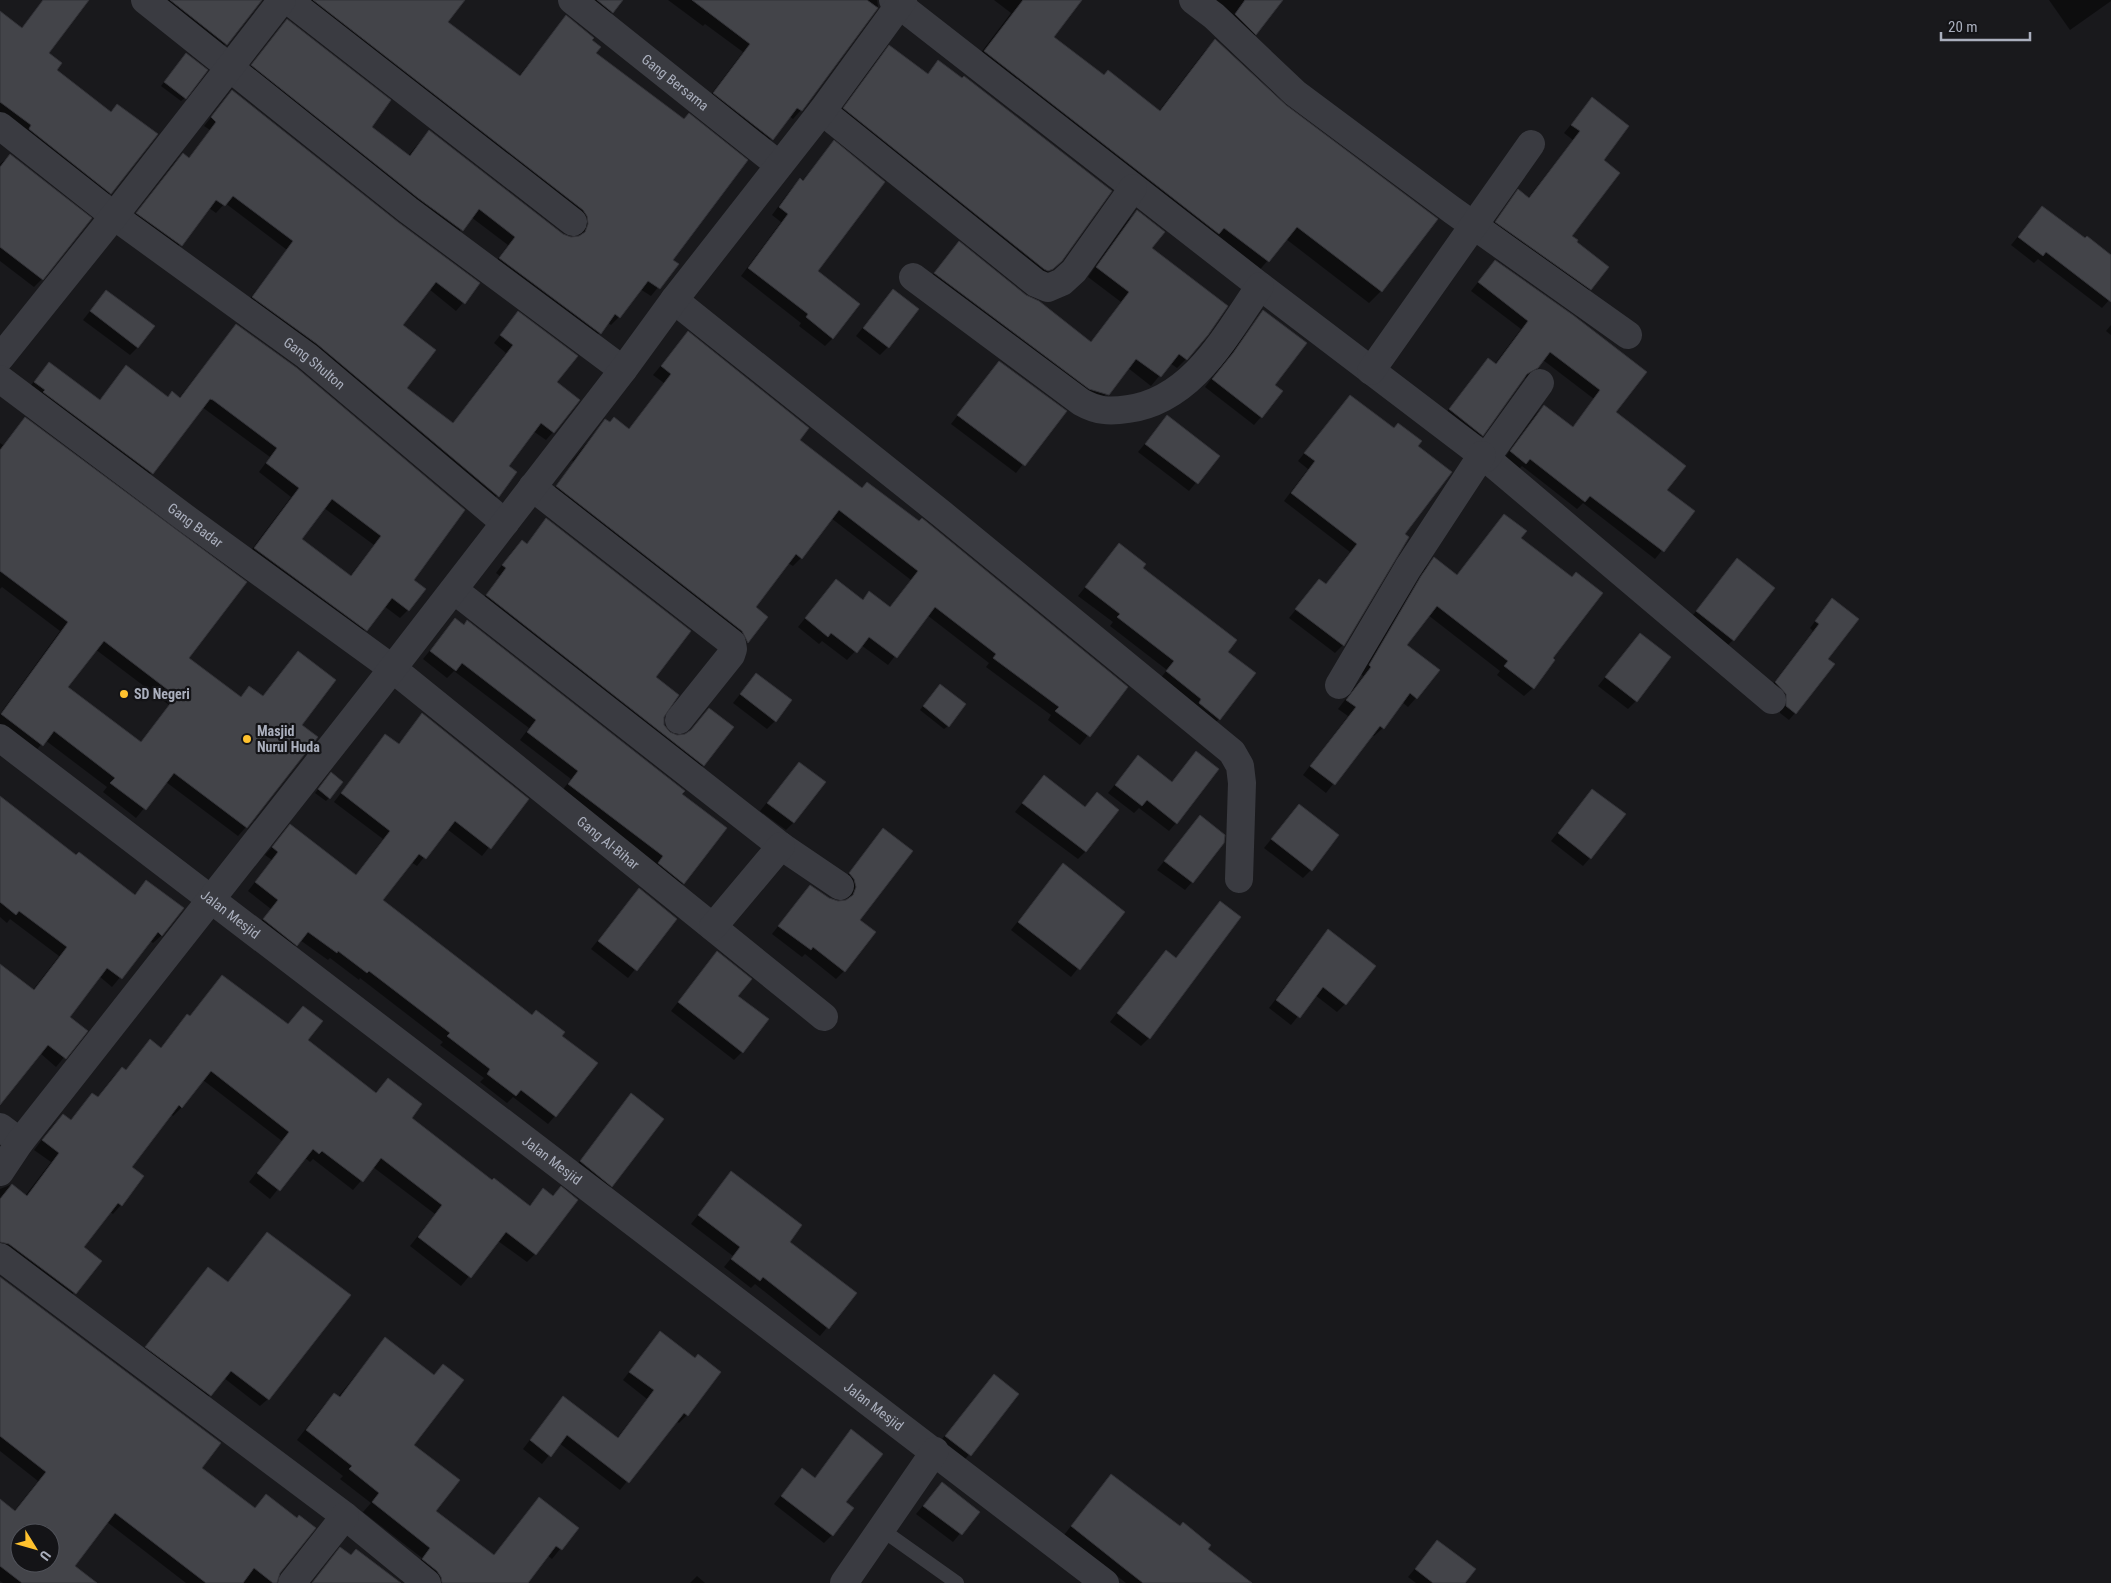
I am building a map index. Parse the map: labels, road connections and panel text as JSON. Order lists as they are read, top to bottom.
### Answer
{
  "streets": {
    "street": [
      "Gang Bersama",
      "Gang Shulton",
      "Gang Badar",
      "Gang Al-Bihar",
      "Jalan Mesjid"
    ]
  },
  "crossings": [
    ["Gang Badar", "Gang Al-Bihar"]
  ],
  "places": ["SD Negeri", "Masjid Nurul Huda"],
  "scale_bar": "20 m",
  "north": "bottom right"
}
